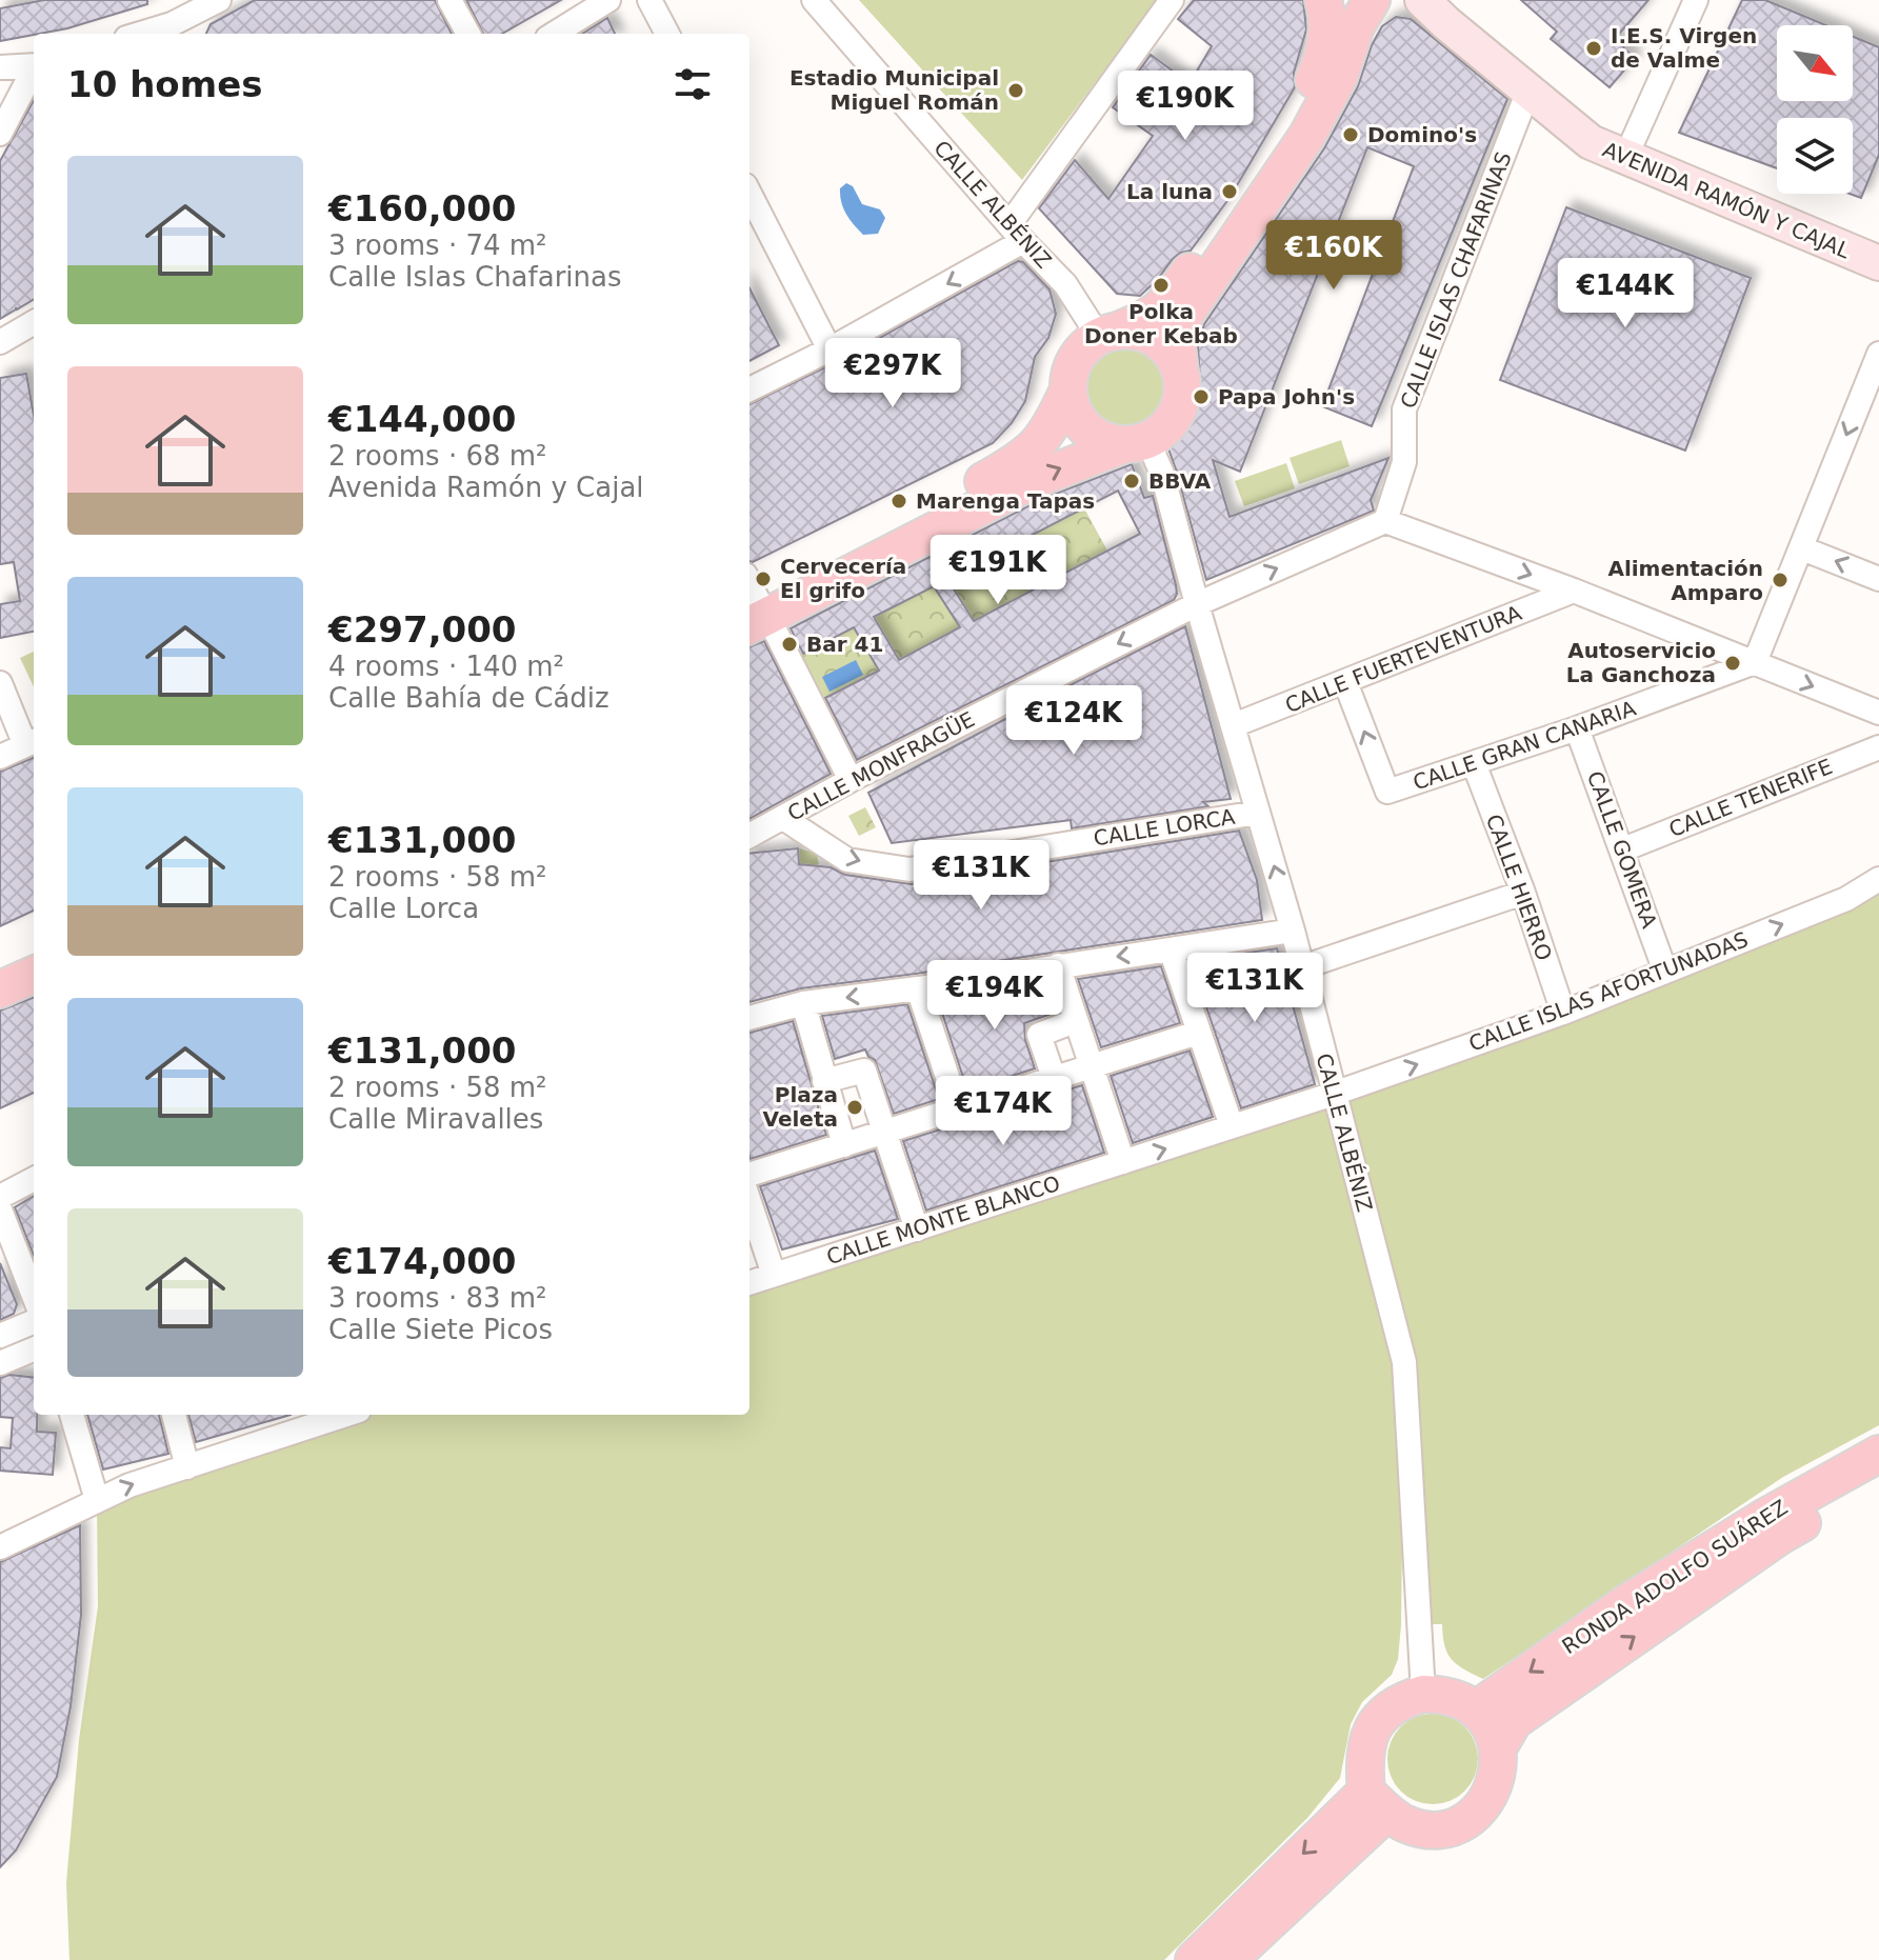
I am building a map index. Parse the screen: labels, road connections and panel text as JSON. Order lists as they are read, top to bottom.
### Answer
{
  "streets": {
    "main road": ["RONDA ADOLFO SUÁREZ"],
    "street": [
      "AVENIDA RAMÓN Y CAJAL",
      "CALLE ALBÉNIZ",
      "CALLE ISLAS CHAFARINAS",
      "CALLE FUERTEVENTURA",
      "CALLE GRAN CANARIA",
      "CALLE MONFRAGÜE",
      "CALLE TENERIFE",
      "CALLE LORCA",
      "CALLE GOMERA",
      "CALLE HIERRO",
      "CALLE ISLAS AFORTUNADAS",
      "CALLE MONTE BLANCO"
    ]
  },
  "crossings": [
    ["AVENIDA RAMÓN Y CAJAL", "CALLE ISLAS CHAFARINAS"],
    ["CALLE ALBÉNIZ", "CALLE FUERTEVENTURA"],
    ["CALLE ALBÉNIZ", "CALLE MONFRAGÜE"],
    ["CALLE ALBÉNIZ", "CALLE LORCA"],
    ["CALLE ALBÉNIZ", "CALLE ISLAS AFORTUNADAS"],
    ["CALLE ALBÉNIZ", "CALLE MONTE BLANCO"],
    ["CALLE ALBÉNIZ", "RONDA ADOLFO SUÁREZ"],
    ["CALLE ISLAS CHAFARINAS", "CALLE MONFRAGÜE"],
    ["CALLE FUERTEVENTURA", "CALLE GRAN CANARIA"],
    ["CALLE GRAN CANARIA", "CALLE GOMERA"],
    ["CALLE GRAN CANARIA", "CALLE HIERRO"],
    ["CALLE MONFRAGÜE", "CALLE LORCA"],
    ["CALLE TENERIFE", "CALLE GOMERA"],
    ["CALLE GOMERA", "CALLE ISLAS AFORTUNADAS"],
    ["CALLE HIERRO", "CALLE ISLAS AFORTUNADAS"],
    ["CALLE ISLAS AFORTUNADAS", "CALLE MONTE BLANCO"]
  ],
  "places": [
    "I.E.S. Virgen de Valme",
    "Estadio Municipal Miguel Román",
    "Domino's",
    "La luna",
    "Polka Doner Kebab",
    "Papa John's",
    "BBVA",
    "Marenga Tapas",
    "Cervecería El grifo",
    "Alimentación Amparo",
    "Bar 41",
    "Autoservicio La Ganchoza",
    "Plaza Veleta"
  ],
  "north": "bottom right",
  "page": {
    "heading": "10 homes",
    "price": [
      "€190K",
      "€160K",
      "€144K",
      "€297K",
      "€191K",
      "€124K",
      "€131K",
      "€131K",
      "€194K",
      "€174K"
    ],
    "list": [
      {
        "name": "€160,000",
        "note": "3 rooms · 74 m² · Calle Islas Chafarinas"
      },
      {
        "name": "€144,000",
        "note": "2 rooms · 68 m² · Avenida Ramón y Cajal"
      },
      {
        "name": "€297,000",
        "note": "4 rooms · 140 m² · Calle Bahía de Cádiz"
      },
      {
        "name": "€131,000",
        "note": "2 rooms · 58 m² · Calle Lorca"
      },
      {
        "name": "€131,000",
        "note": "2 rooms · 58 m² · Calle Miravalles"
      },
      {
        "name": "€174,000",
        "note": "3 rooms · 83 m² · Calle Siete Picos"
      }
    ]
  }
}
